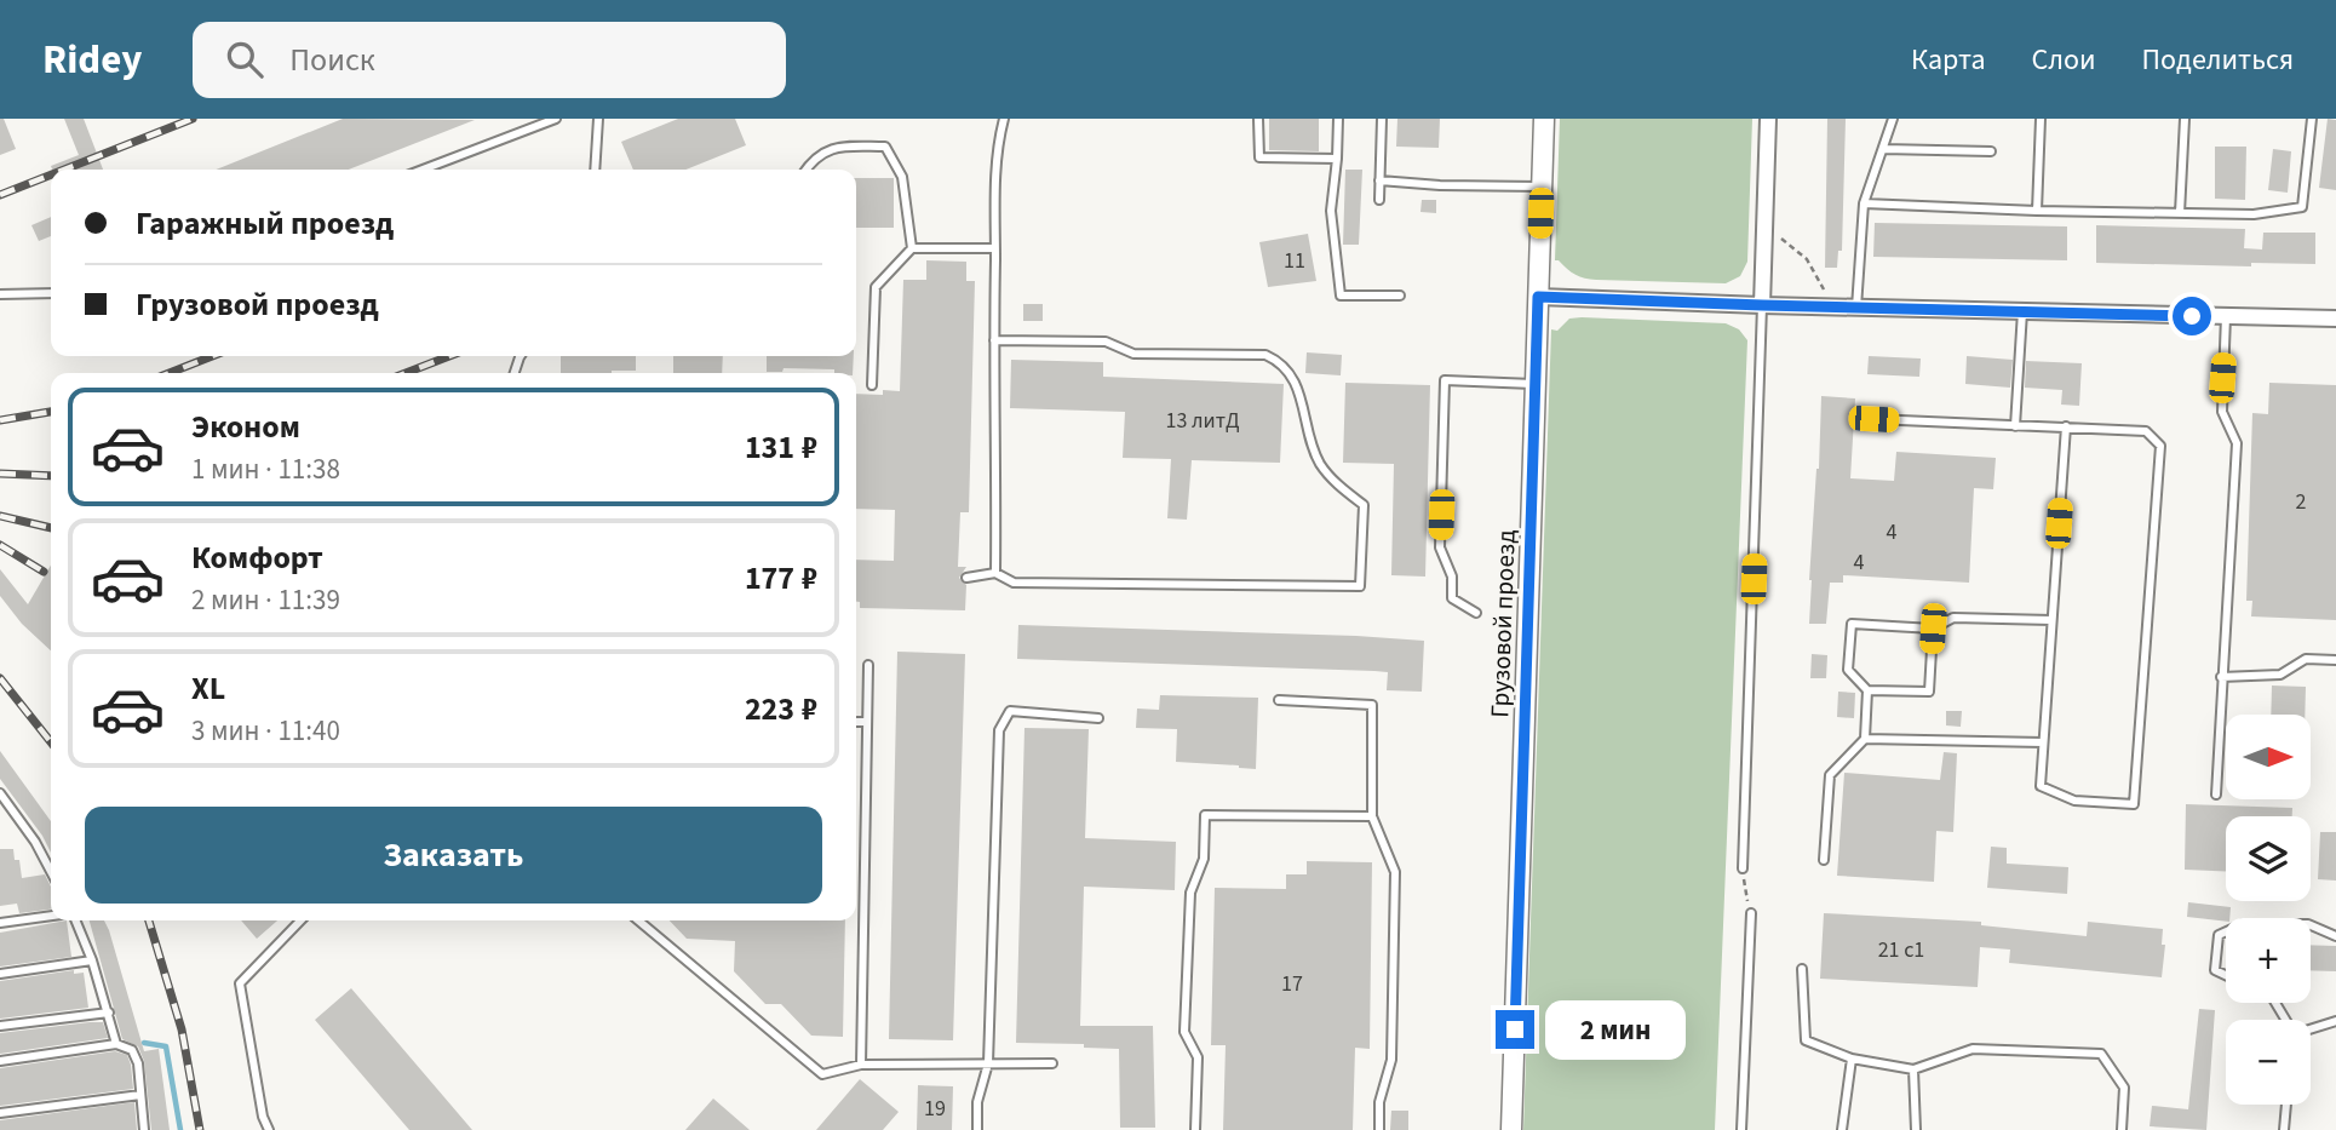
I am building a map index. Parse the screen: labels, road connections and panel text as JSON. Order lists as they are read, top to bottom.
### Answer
{
  "streets": {
    "street": ["Грузовой проезд"]
  },
  "house_numbers": [
    "11",
    "13 литД",
    "2",
    "4",
    "4",
    "21 с1",
    "17",
    "19"
  ],
  "north": "right",
  "page": {
    "header": "Ridey",
    "search": "Поиск",
    "nav": ["Карта", "Слои", "Поделиться"],
    "banner": ["Гаражный проезд", "Грузовой проезд"],
    "list": [
      {
        "name": "Эконом",
        "note": "1 мин · 11:38",
        "value": "131 ₽"
      },
      {
        "name": "Комфорт",
        "note": "2 мин · 11:39",
        "value": "177 ₽"
      },
      {
        "name": "XL",
        "note": "3 мин · 11:40",
        "value": "223 ₽"
      }
    ],
    "map_buttons": ["+", "−"],
    "buttons": "Заказать",
    "bubble": "2 мин"
  }
}
